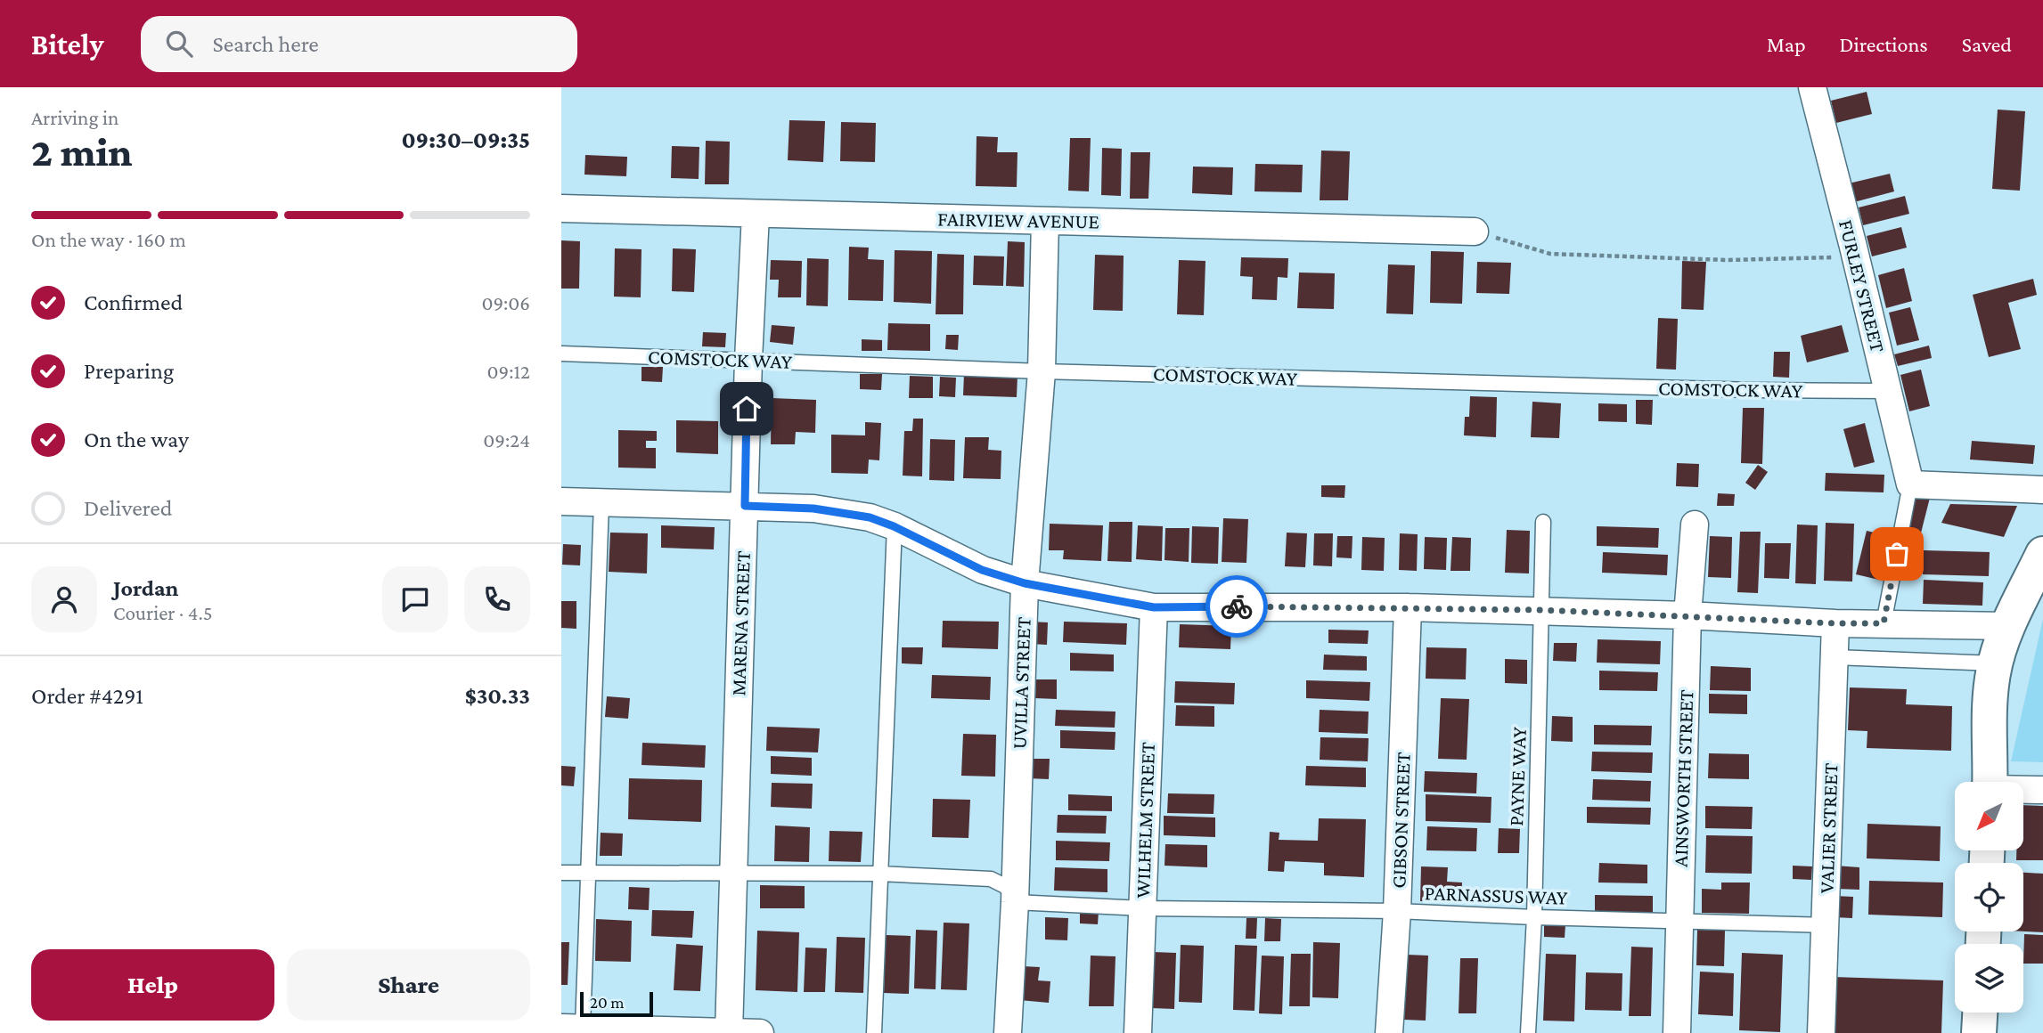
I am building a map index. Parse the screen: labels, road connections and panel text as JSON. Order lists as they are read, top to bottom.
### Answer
{
  "streets": {
    "street": [
      "FAIRVIEW AVENUE",
      "FURLEY STREET",
      "MARENA STREET",
      "UVILLA STREET",
      "AINSWORTH STREET",
      "WILHELM STREET",
      "GIBSON STREET",
      "VALIER STREET"
    ],
    "lane": ["COMSTOCK WAY", "PAYNE WAY", "PARNASSUS WAY"]
  },
  "crossings": [
    ["FAIRVIEW AVENUE", "MARENA STREET"],
    ["FAIRVIEW AVENUE", "UVILLA STREET"],
    ["FURLEY STREET", "COMSTOCK WAY"],
    ["COMSTOCK WAY", "MARENA STREET"],
    ["COMSTOCK WAY", "UVILLA STREET"],
    ["UVILLA STREET", "PARNASSUS WAY"],
    ["PAYNE WAY", "PARNASSUS WAY"],
    ["AINSWORTH STREET", "PARNASSUS WAY"],
    ["WILHELM STREET", "PARNASSUS WAY"],
    ["GIBSON STREET", "PARNASSUS WAY"],
    ["VALIER STREET", "PARNASSUS WAY"]
  ],
  "scale_bar": "20 m",
  "north": "bottom left",
  "page": {
    "header": "Bitely",
    "search": "Search here",
    "nav": ["Map", "Directions", "Saved"],
    "heading": ["2 min", "Arriving in", "09:30–09:35"],
    "panel": [
      "Jordan",
      "Courier · 4.5",
      "Order #4291",
      "$30.33"
    ],
    "bar": "On the way · 160 m",
    "list": [
      ["Confirmed", "09:06"],
      ["Preparing", "09:12"],
      ["On the way", "09:24"],
      "Delivered"
    ],
    "buttons": ["Help", "Share"],
    "scale": "20 m"
  }
}
